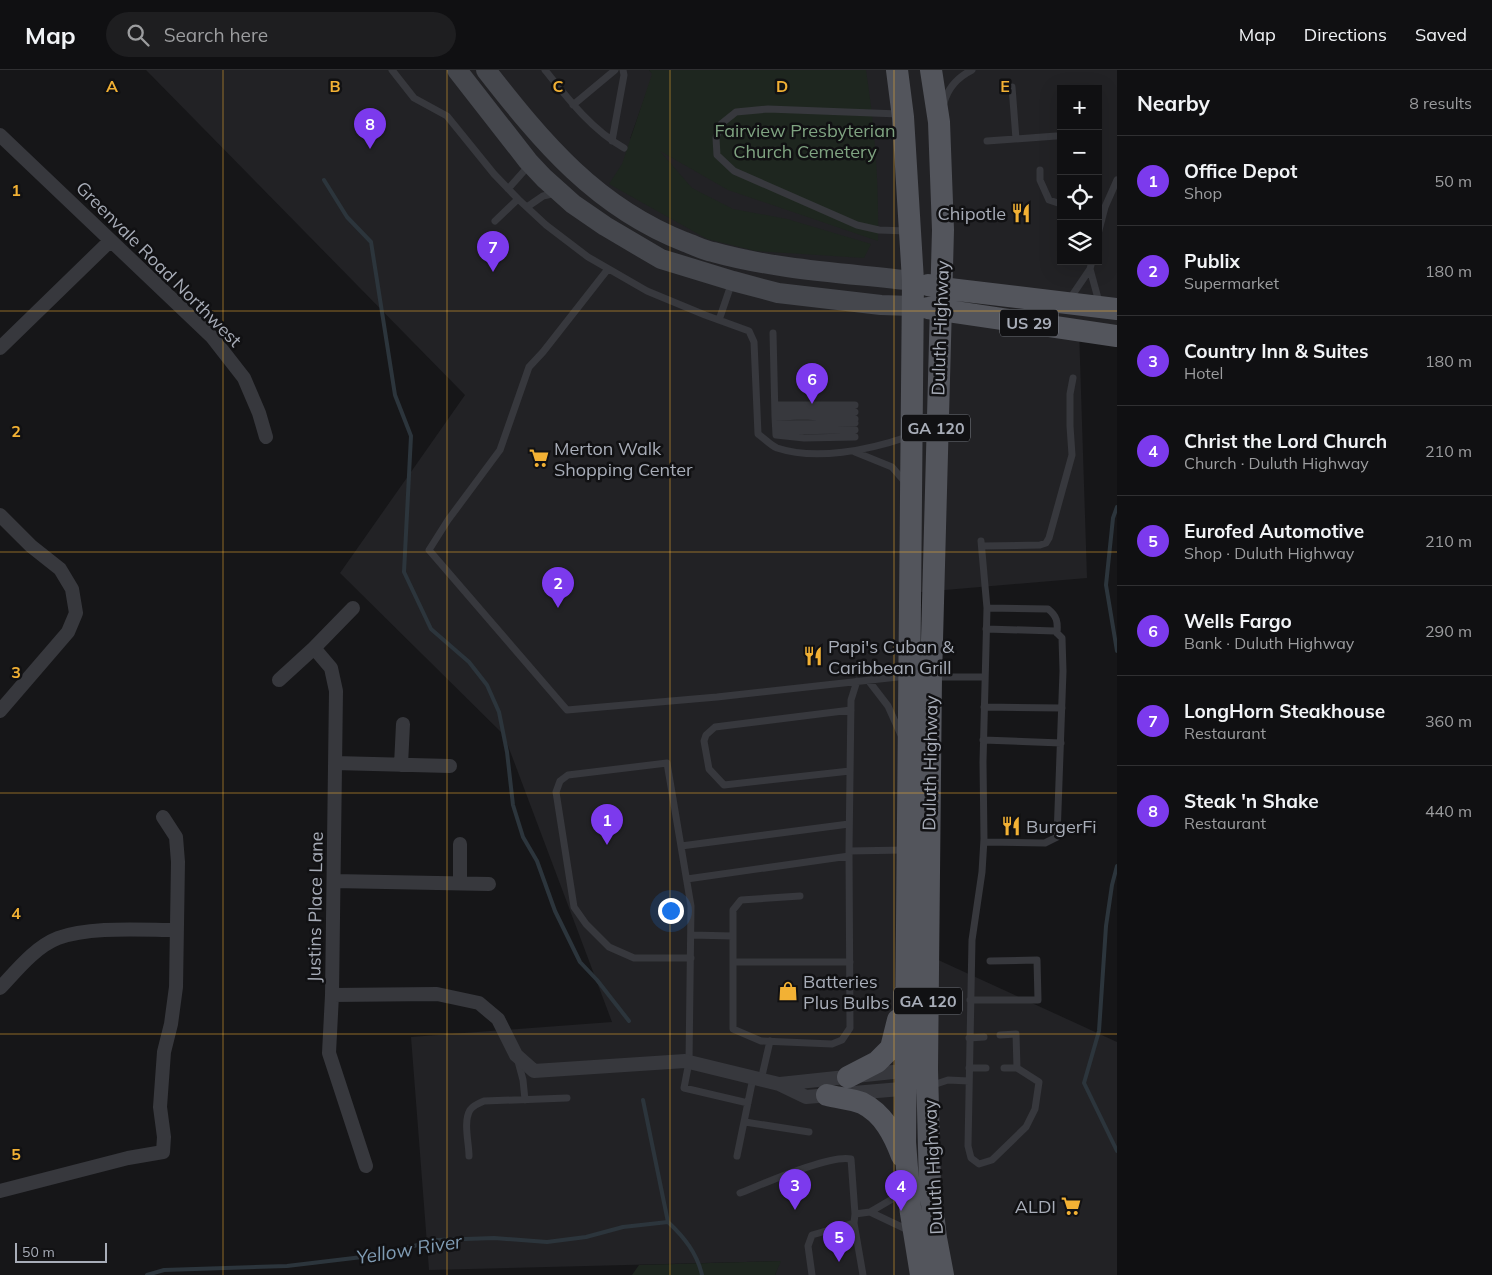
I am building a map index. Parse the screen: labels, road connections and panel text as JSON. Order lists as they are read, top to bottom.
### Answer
{
  "streets": {
    "main road": ["US 29", "Duluth Highway", "GA 120"],
    "street": ["Greenvale Road Northwest", "Justins Place Lane"]
  },
  "crossings": [
    ["US 29", "Duluth Highway"]
  ],
  "water": ["Yellow River"],
  "parks": ["Fairview Presbyterian Church Cemetery"],
  "places": {
    "restaurant": ["Chipotle", "Papi's Cuban & Caribbean Grill", "BurgerFi"],
    "supermarket": ["Merton Walk Shopping Center", "ALDI"],
    "shop": ["Batteries Plus Bulbs"]
  },
  "scale_bar": "50 m",
  "page": {
    "header": "Map",
    "search": "Search here",
    "nav": ["Map", "Directions", "Saved"],
    "heading": ["Nearby", "8 results"],
    "map_buttons": ["+", "−"],
    "pins": [
      "8",
      "7",
      "6",
      "2",
      "1",
      "3",
      "4",
      "5"
    ],
    "list": [
      {
        "mark": "1",
        "name": "Office Depot",
        "note": "Shop",
        "value": "50 m"
      },
      {
        "mark": "2",
        "name": "Publix",
        "note": "Supermarket",
        "value": "180 m"
      },
      {
        "mark": "3",
        "name": "Country Inn & Suites",
        "note": "Hotel",
        "value": "180 m"
      },
      {
        "mark": "4",
        "name": "Christ the Lord Church",
        "note": "Church · Duluth Highway",
        "value": "210 m"
      },
      {
        "mark": "5",
        "name": "Eurofed Automotive",
        "note": "Shop · Duluth Highway",
        "value": "210 m"
      },
      {
        "mark": "6",
        "name": "Wells Fargo",
        "note": "Bank · Duluth Highway",
        "value": "290 m"
      },
      {
        "mark": "7",
        "name": "LongHorn Steakhouse",
        "note": "Restaurant",
        "value": "360 m"
      },
      {
        "mark": "8",
        "name": "Steak 'n Shake",
        "note": "Restaurant",
        "value": "440 m"
      }
    ],
    "scale": "50 m"
  },
  "grid": {
    "columns": [
      "A",
      "B",
      "C",
      "D",
      "E"
    ],
    "rows": [
      "1",
      "2",
      "3",
      "4",
      "5"
    ]
  }
}
